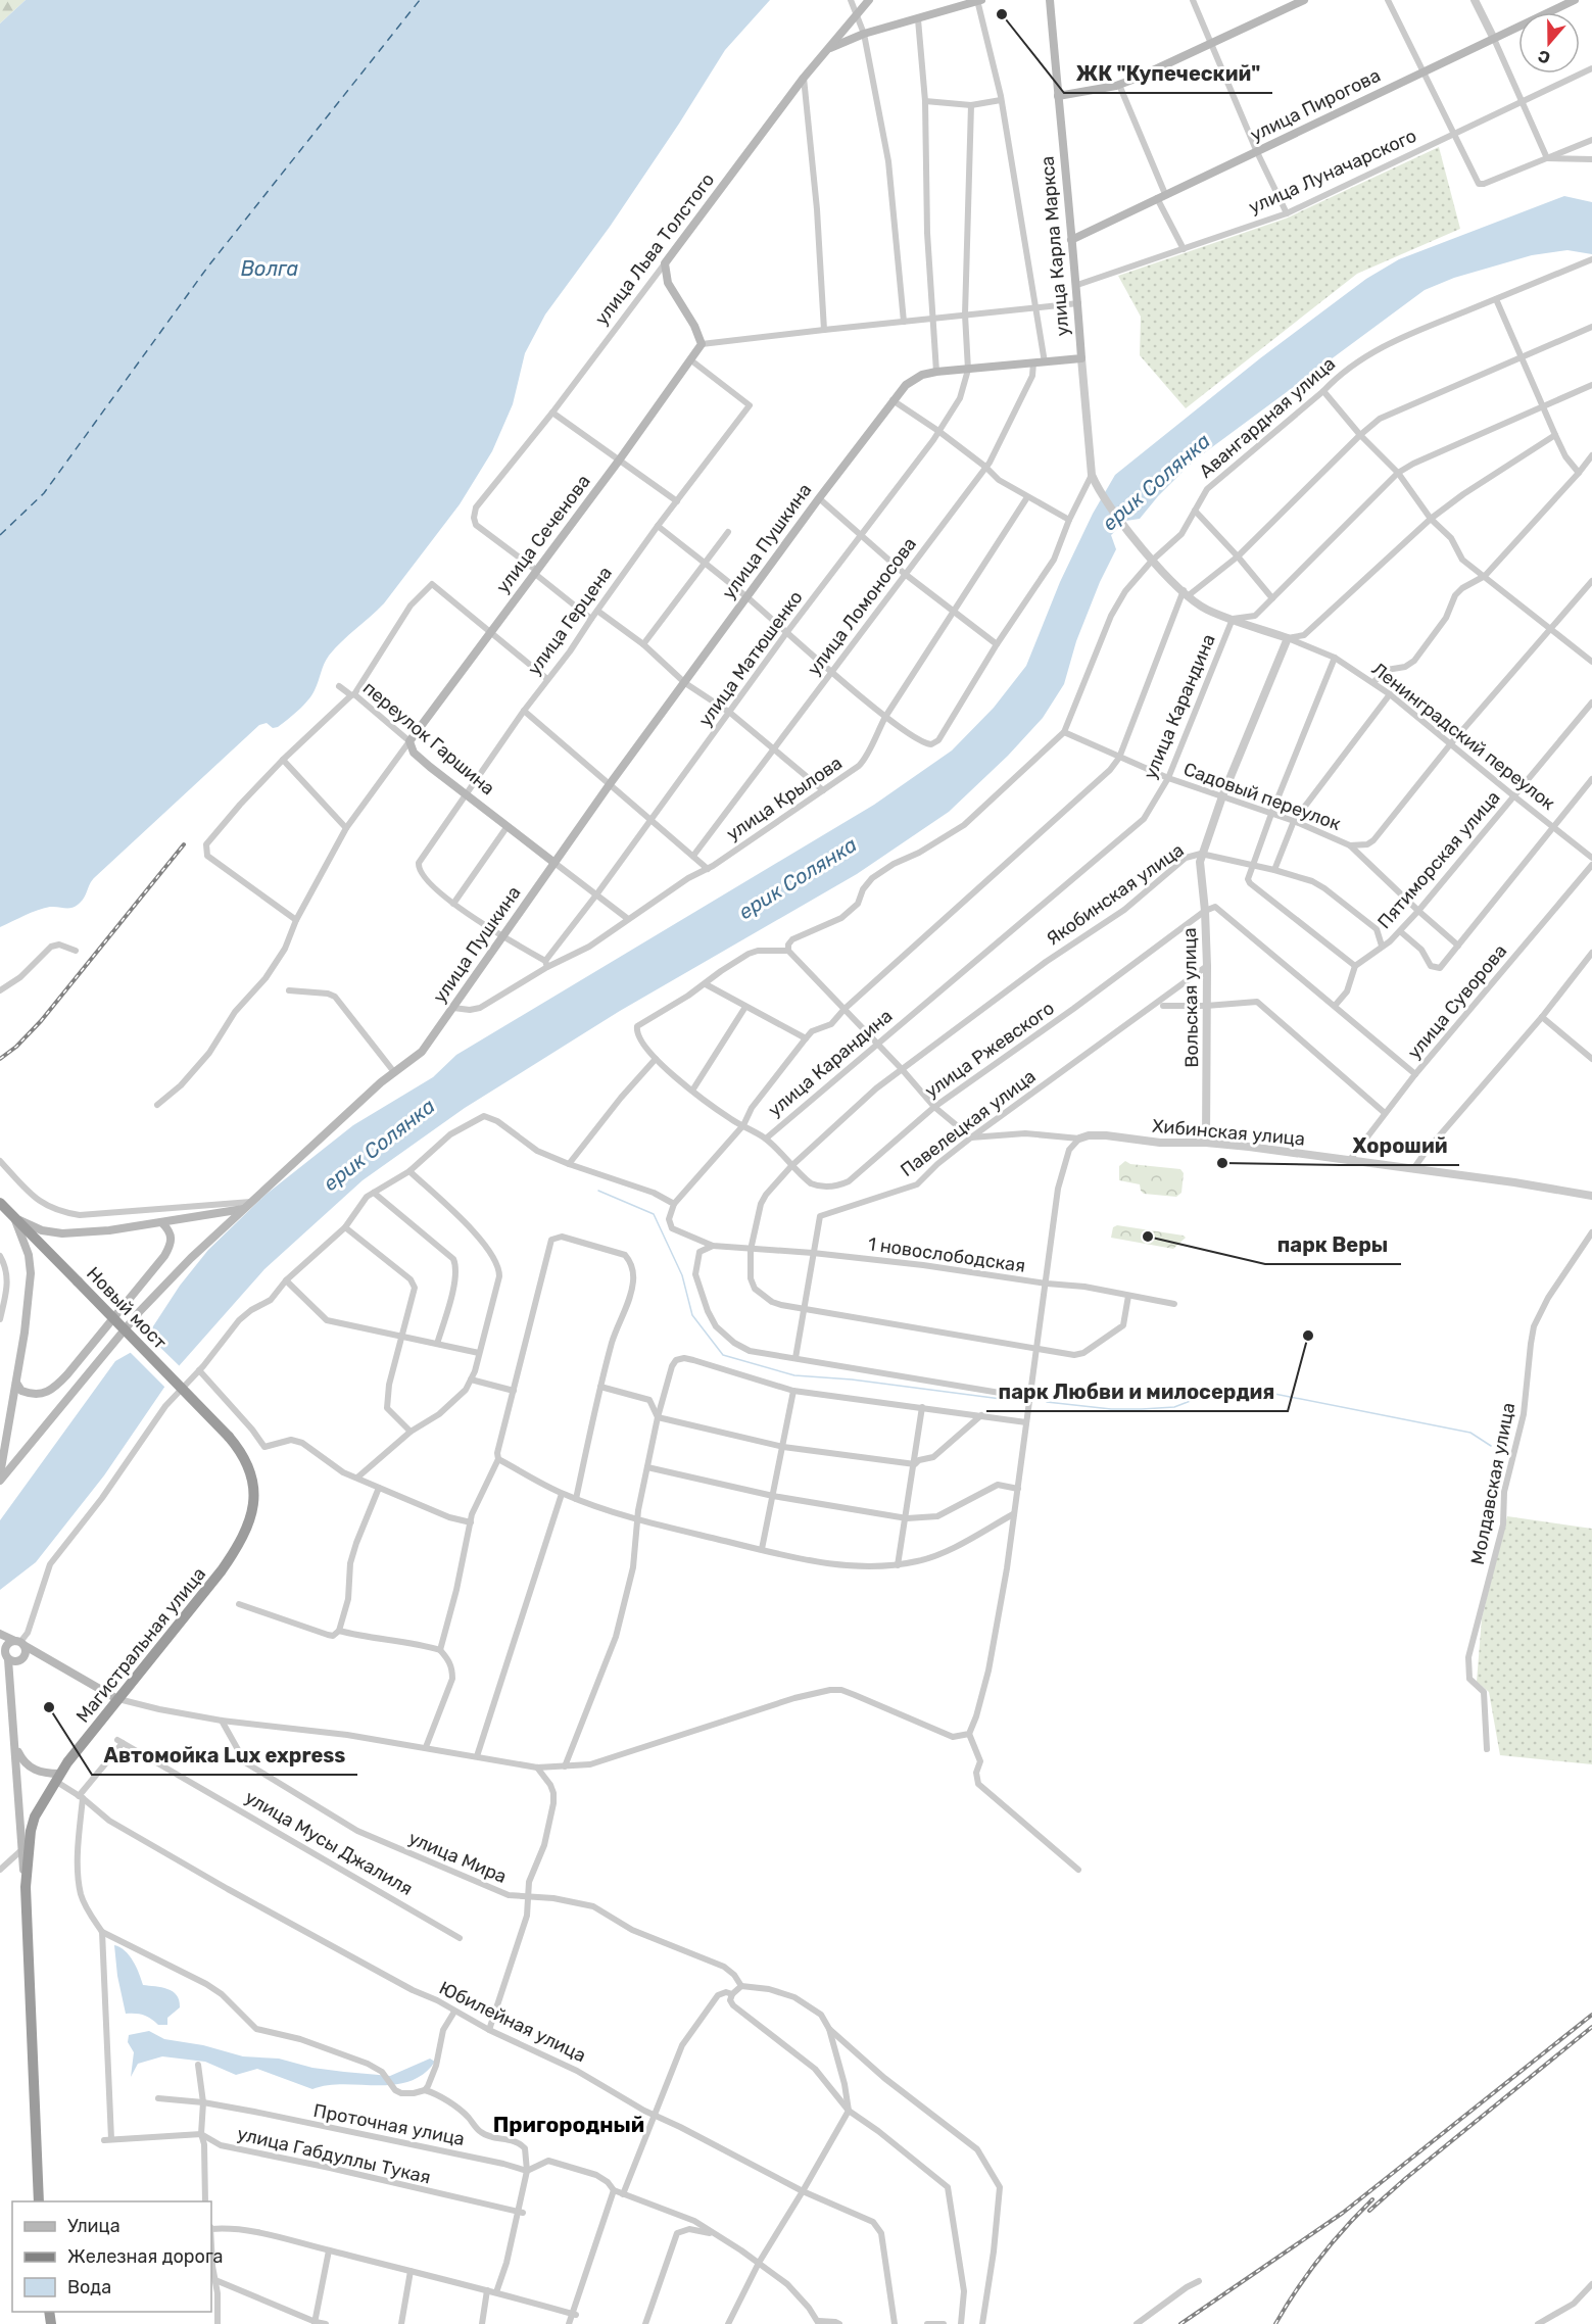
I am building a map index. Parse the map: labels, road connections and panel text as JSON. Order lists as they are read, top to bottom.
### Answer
{
  "streets": {
    "highway": ["Новый мост", "Магистральная улица"],
    "main road": [
      "улица Пирогова",
      "улица Карла Маркса",
      "улица Льва Толстого",
      "улица Сеченова",
      "улица Пушкина",
      "переулок Гаршина"
    ],
    "street": [
      "улица Луначарского",
      "Авангардная улица",
      "улица Ломоносова",
      "улица Герцена",
      "улица Матюшенко",
      "улица Карандина",
      "Ленинградский переулок",
      "Садовый переулок",
      "улица Крылова",
      "Пятиморская улица",
      "Якобинская улица",
      "Вольская улица",
      "улица Суворова",
      "улица Ржевского",
      "Павелецкая улица",
      "Хибинская улица",
      "1 новослободская",
      "Молдавская улица",
      "улица Мусы Джалиля",
      "улица Мира",
      "Юбилейная улица",
      "Проточная улица",
      "улица Габдуллы Тукая"
    ]
  },
  "crossings": [
    ["улица Пирогова", "улица Карла Маркса"],
    ["улица Луначарского", "улица Карла Маркса"],
    ["улица Карла Маркса", "Ленинградский переулок"],
    ["улица Льва Толстого", "улица Сеченова"],
    ["Авангардная улица", "Ленинградский переулок"],
    ["Авангардная улица", "Садовый переулок"],
    ["улица Сеченова", "улица Герцена"],
    ["улица Сеченова", "переулок Гаршина"],
    ["улица Пушкина", "переулок Гаршина"],
    ["улица Пушкина", "улица Крылова"],
    ["улица Герцена", "переулок Гаршина"],
    ["улица Матюшенко", "улица Крылова"],
    ["улица Карандина", "Ленинградский переулок"],
    ["улица Карандина", "Садовый переулок"],
    ["улица Карандина", "улица Ржевского"],
    ["Ленинградский переулок", "Пятиморская улица"],
    ["Ленинградский переулок", "Якобинская улица"],
    ["Садовый переулок", "Пятиморская улица"],
    ["Садовый переулок", "Якобинская улица"],
    ["Якобинская улица", "Вольская улица"],
    ["Якобинская улица", "улица Ржевского"],
    ["Якобинская улица", "Павелецкая улица"],
    ["Якобинская улица", "1 новослободская"],
    ["Вольская улица", "улица Ржевского"],
    ["Вольская улица", "Павелецкая улица"],
    ["Вольская улица", "Хибинская улица"],
    ["улица Суворова", "Хибинская улица"],
    ["Павелецкая улица", "Хибинская улица"],
    ["Павелецкая улица", "1 новослободская"],
    ["Новый мост", "Магистральная улица"],
    ["Магистральная улица", "Юбилейная улица"],
    ["улица Мусы Джалиля", "Юбилейная улица"]
  ],
  "districts": ["Пригородный"],
  "water": ["Волга", "ерик Солянка"],
  "places": [
    "ЖК \"Купеческий\"",
    "Хороший",
    "парк Веры",
    "парк Любви и милосердия",
    "Автомойка Lux express"
  ],
  "legend": ["Улица", "Железная дорога", "Вода"],
  "north": "bottom"
}
